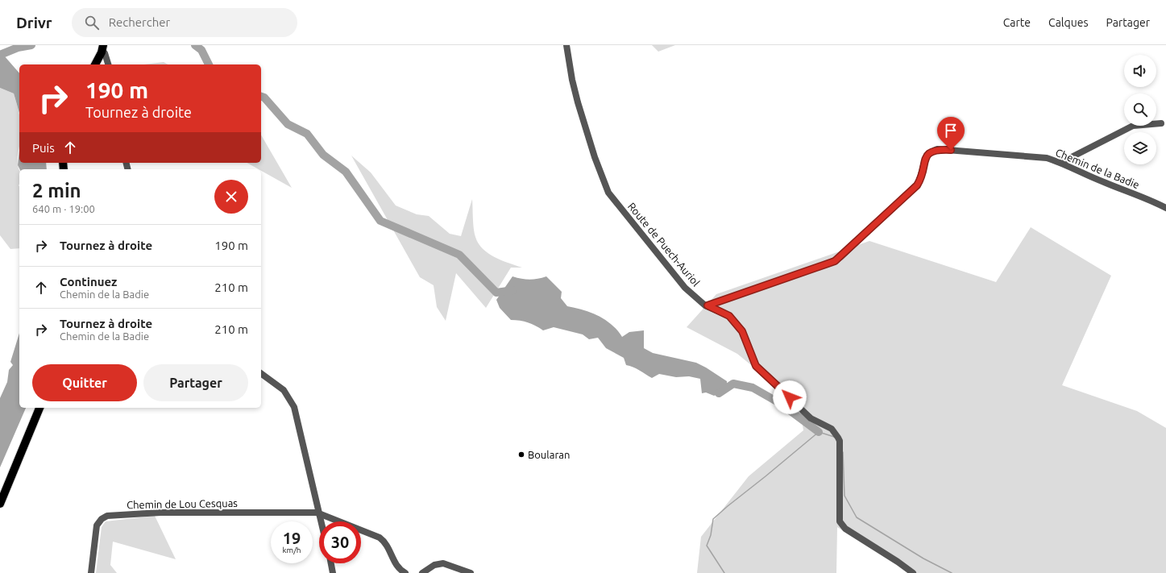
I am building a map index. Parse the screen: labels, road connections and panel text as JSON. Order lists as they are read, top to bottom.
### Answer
{
  "streets": {
    "street": ["Chemin de la Badie", "Route de Puech-Auriol", "Chemin de Lou Cesquas"]
  },
  "crossings": [
    ["Chemin de la Badie", "Route de Puech-Auriol"]
  ],
  "places": ["Boularan"],
  "page": {
    "header": "Drivr",
    "search": "Rechercher",
    "nav": ["Carte", "Calques", "Partager"],
    "turn": ["190 m", "Tournez à droite"],
    "then": "Puis",
    "heading": ["2 min", "640 m · 19:00"],
    "list": [
      {
        "name": "Tournez à droite",
        "value": "190 m"
      },
      {
        "name": "Continuez",
        "note": "Chemin de la Badie",
        "value": "210 m"
      },
      {
        "name": "Tournez à droite",
        "note": "Chemin de la Badie",
        "value": "210 m"
      }
    ],
    "buttons": ["Quitter", "Partager"],
    "speed": "19 km/h",
    "limit": "30"
  }
}
